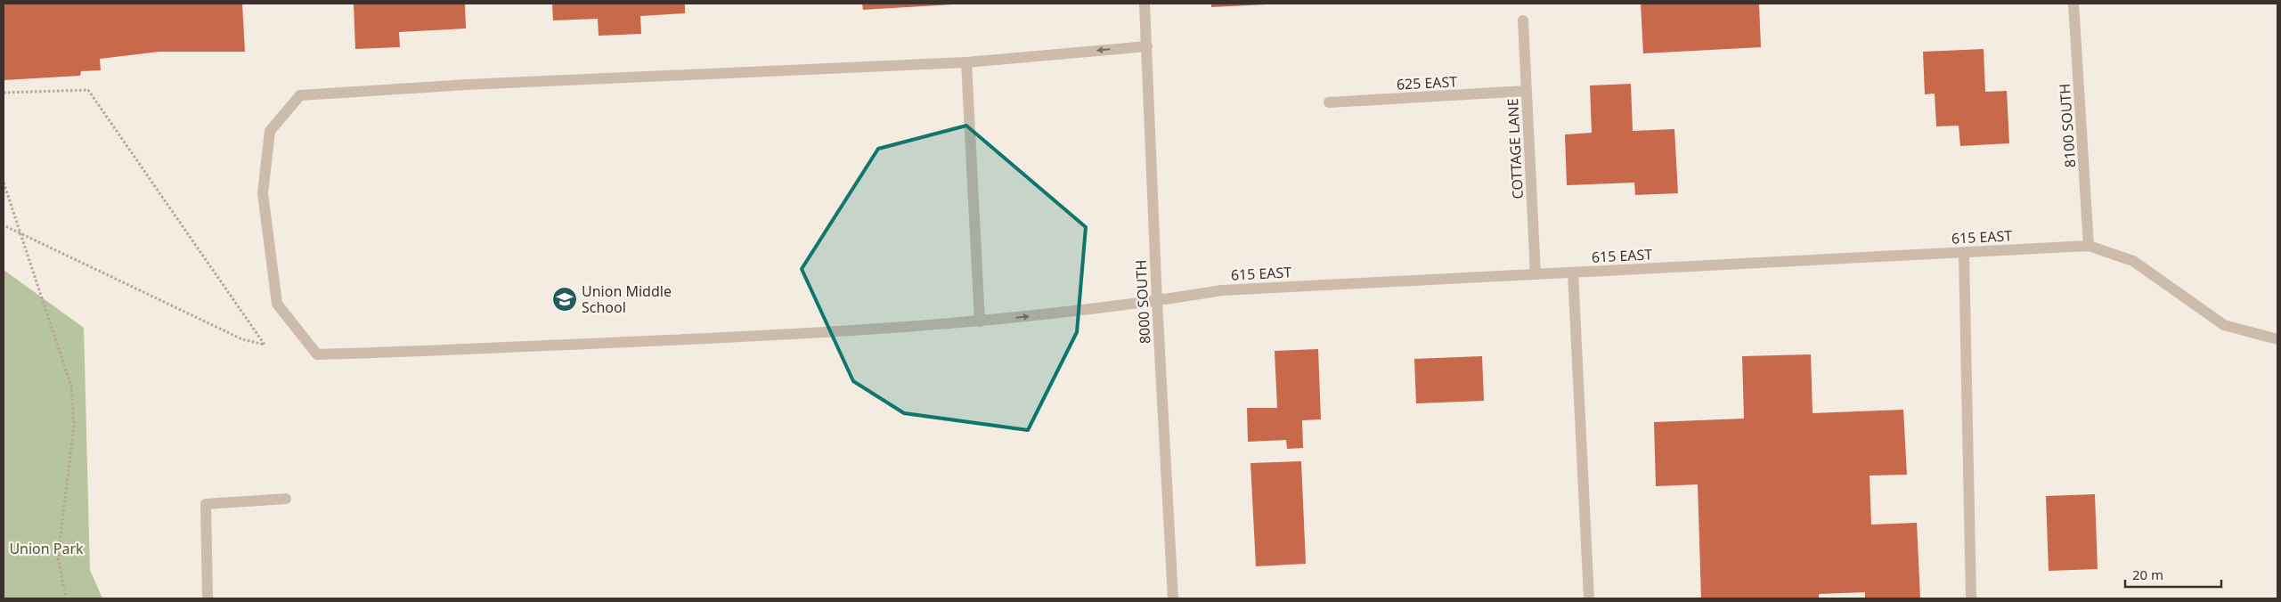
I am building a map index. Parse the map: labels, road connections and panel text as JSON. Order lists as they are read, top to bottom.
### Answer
{
  "streets": {
    "street": [
      "625 EAST",
      "8100 SOUTH",
      "COTTAGE LANE",
      "615 EAST",
      "8000 SOUTH"
    ]
  },
  "crossings": [
    ["625 EAST", "COTTAGE LANE"],
    ["8100 SOUTH", "615 EAST"],
    ["COTTAGE LANE", "615 EAST"],
    ["615 EAST", "8000 SOUTH"]
  ],
  "parks": ["Union Park"],
  "places": {
    "school or university": ["Union Middle School"]
  },
  "scale_bar": "20 m"
}
